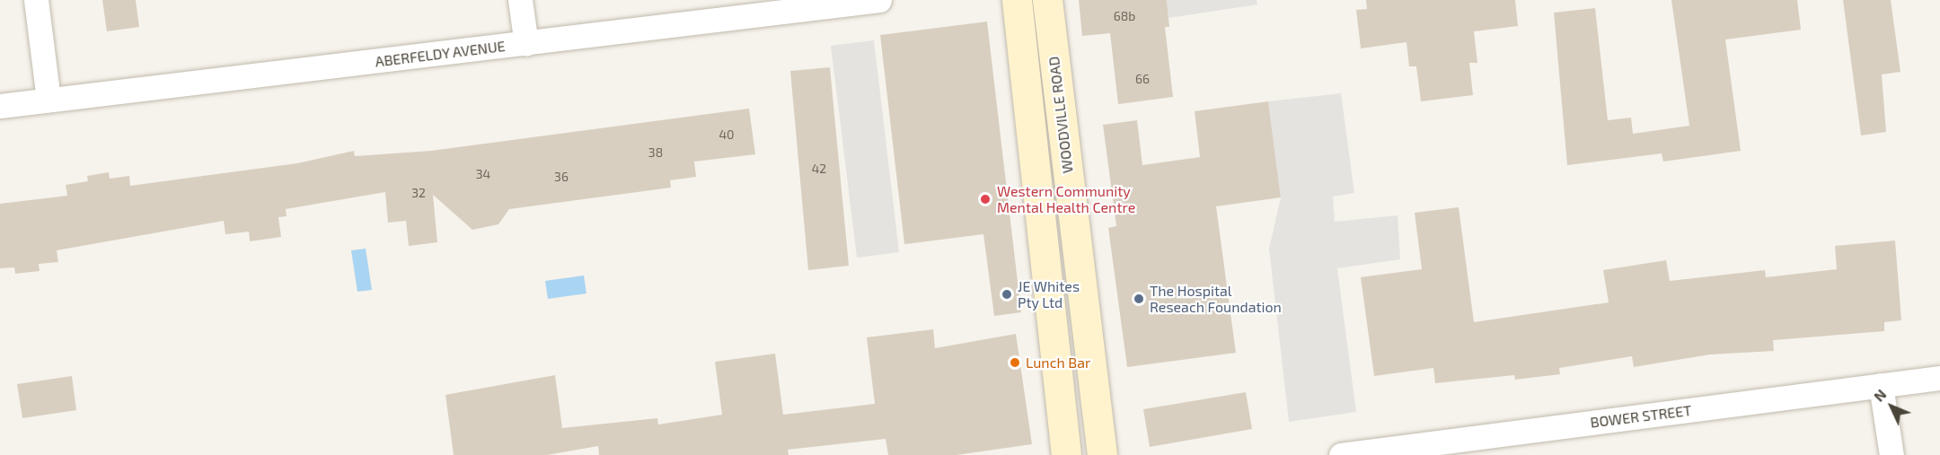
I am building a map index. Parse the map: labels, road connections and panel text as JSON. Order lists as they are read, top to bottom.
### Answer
{
  "streets": {
    "main road": ["WOODVILLE ROAD"],
    "street": ["ABERFELDY AVENUE", "BOWER STREET"]
  },
  "places": [
    "Western Community Mental Health Centre",
    "JE Whites Pty Ltd",
    "The Hospital Reseach Foundation",
    "Lunch Bar"
  ],
  "house_numbers": [
    "68b",
    "66",
    "40",
    "38",
    "42",
    "34",
    "36",
    "32"
  ],
  "north": "top left"
}
